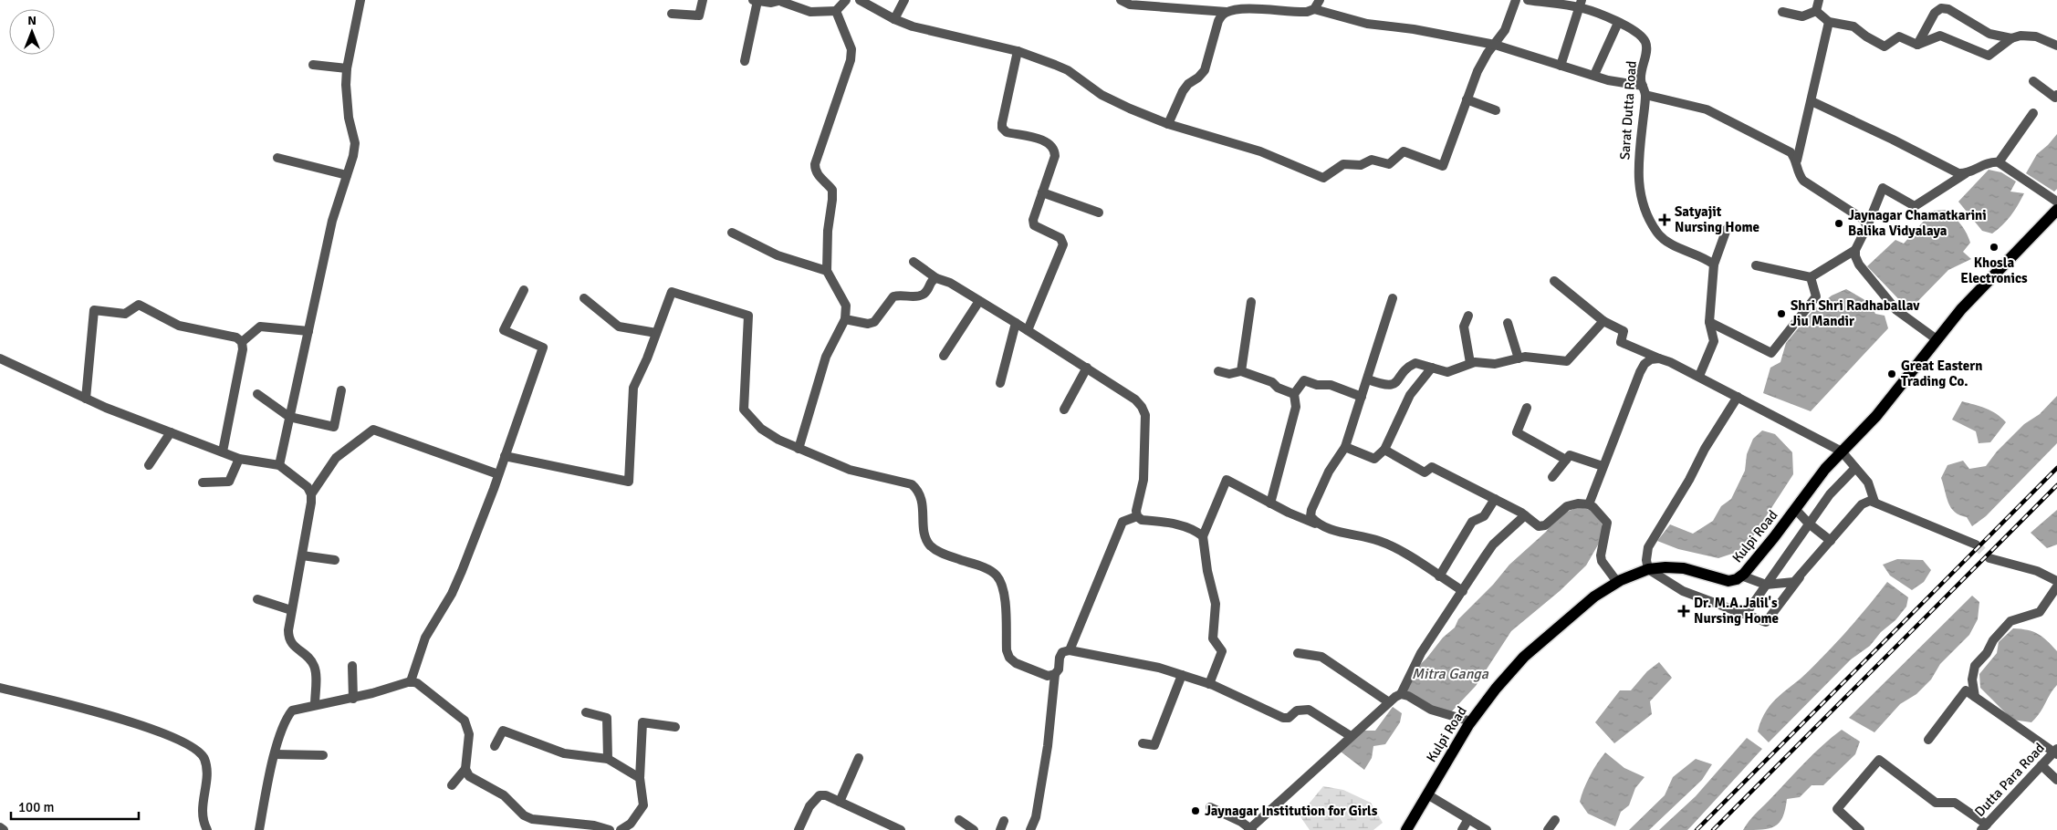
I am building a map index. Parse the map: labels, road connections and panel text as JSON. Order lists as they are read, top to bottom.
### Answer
{
  "streets": {
    "main road": ["Kulpi Road"],
    "street": ["Sarat Dutta Road", "Dutta Para Road"]
  },
  "water": ["Mitra Ganga"],
  "places": {
    "health": ["Satyajit Nursing Home", "Dr. M.A.Jalil's Nursing Home"],
    "other": [
      "Jaynagar Chamatkarini Balika Vidyalaya",
      "Khosla Electronics",
      "Shri Shri Radhaballav Jiu Mandir",
      "Great Eastern Trading Co.",
      "Jaynagar Institution for Girls"
    ]
  },
  "scale_bar": "100 m",
  "north": "top"
}
